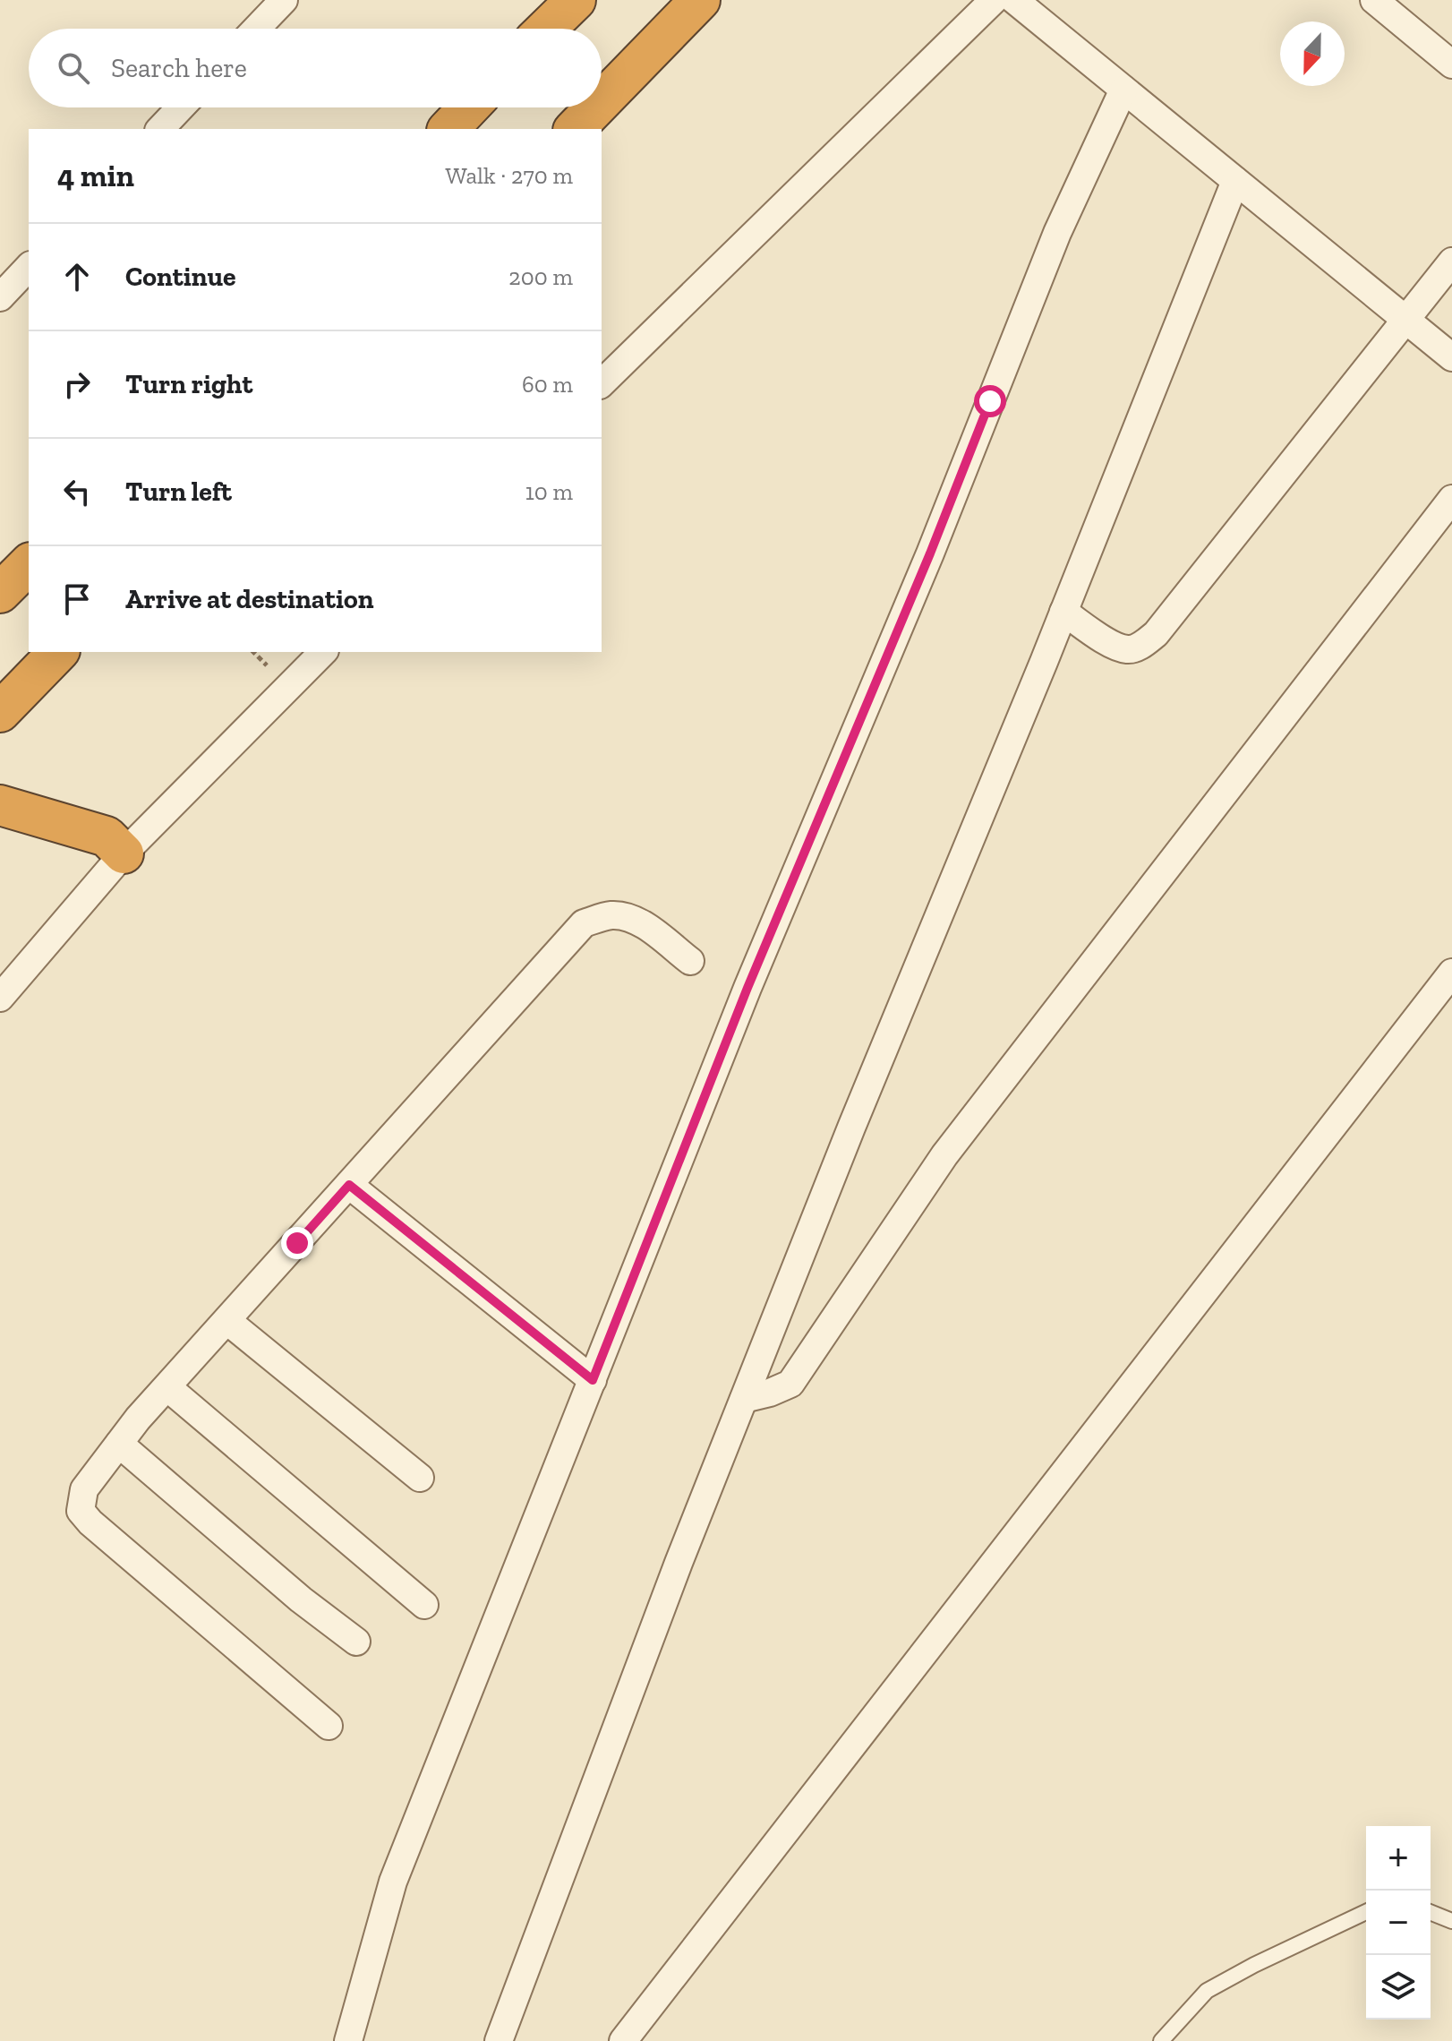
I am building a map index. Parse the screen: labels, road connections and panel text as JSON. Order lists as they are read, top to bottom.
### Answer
{
  "north": "bottom",
  "page": {
    "search": "Search here",
    "heading": ["4 min", "Walk · 270 m"],
    "list": [
      ["Continue", "200 m"],
      ["Turn right", "60 m"],
      ["Turn left", "10 m"],
      "Arrive at destination"
    ],
    "map_buttons": ["+", "−"]
  }
}
